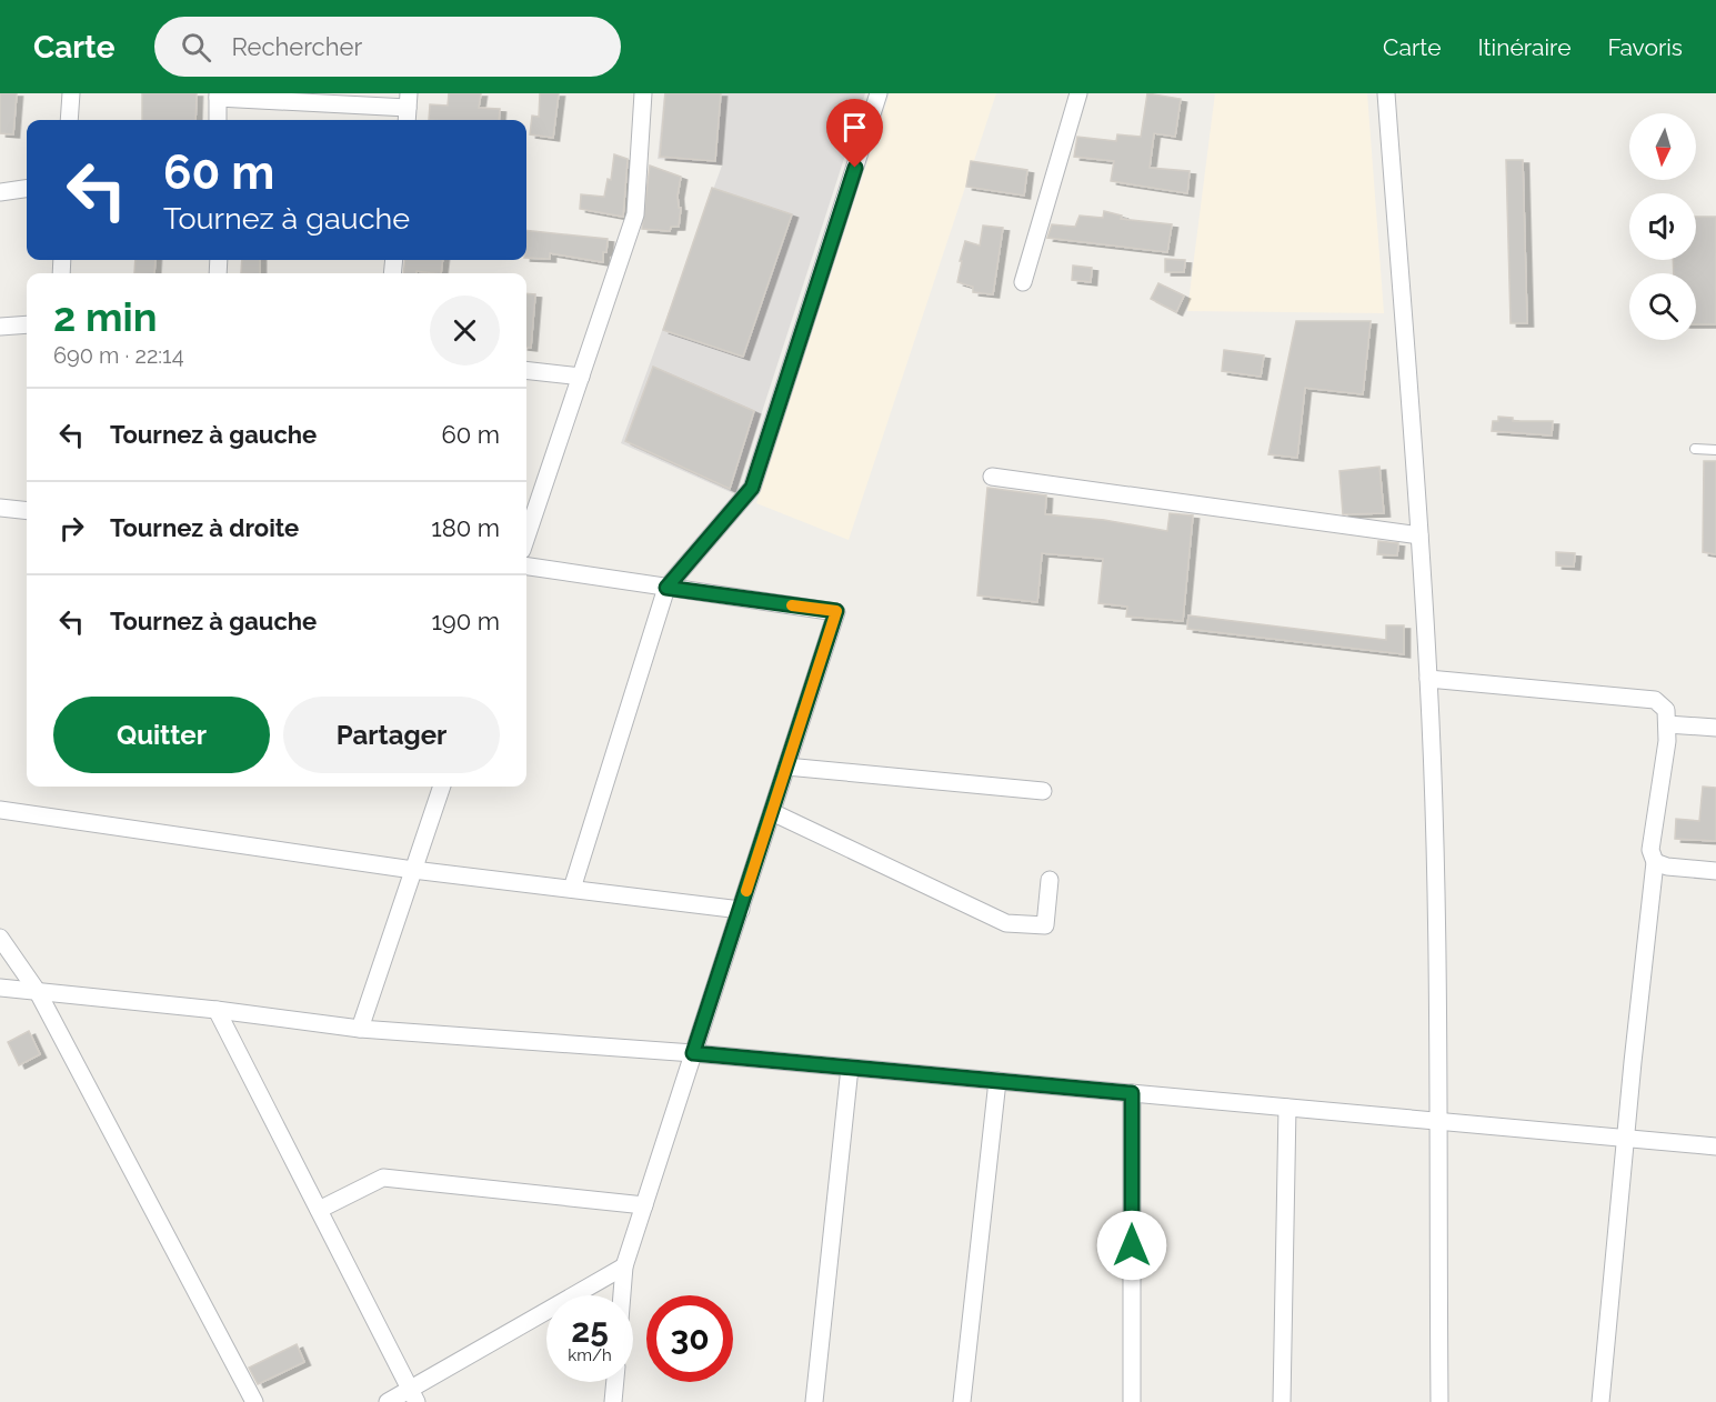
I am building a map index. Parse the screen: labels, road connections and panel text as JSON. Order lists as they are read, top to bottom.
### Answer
{
  "north": "bottom",
  "page": {
    "header": "Carte",
    "search": "Rechercher",
    "nav": ["Carte", "Itinéraire", "Favoris"],
    "turn": ["60 m", "Tournez à gauche"],
    "heading": ["2 min", "690 m · 22:14"],
    "list": [
      {
        "name": "Tournez à gauche",
        "value": "60 m"
      },
      {
        "name": "Tournez à droite",
        "value": "180 m"
      },
      {
        "name": "Tournez à gauche",
        "value": "190 m"
      }
    ],
    "buttons": ["Quitter", "Partager"],
    "speed": "25 km/h",
    "limit": "30"
  }
}
